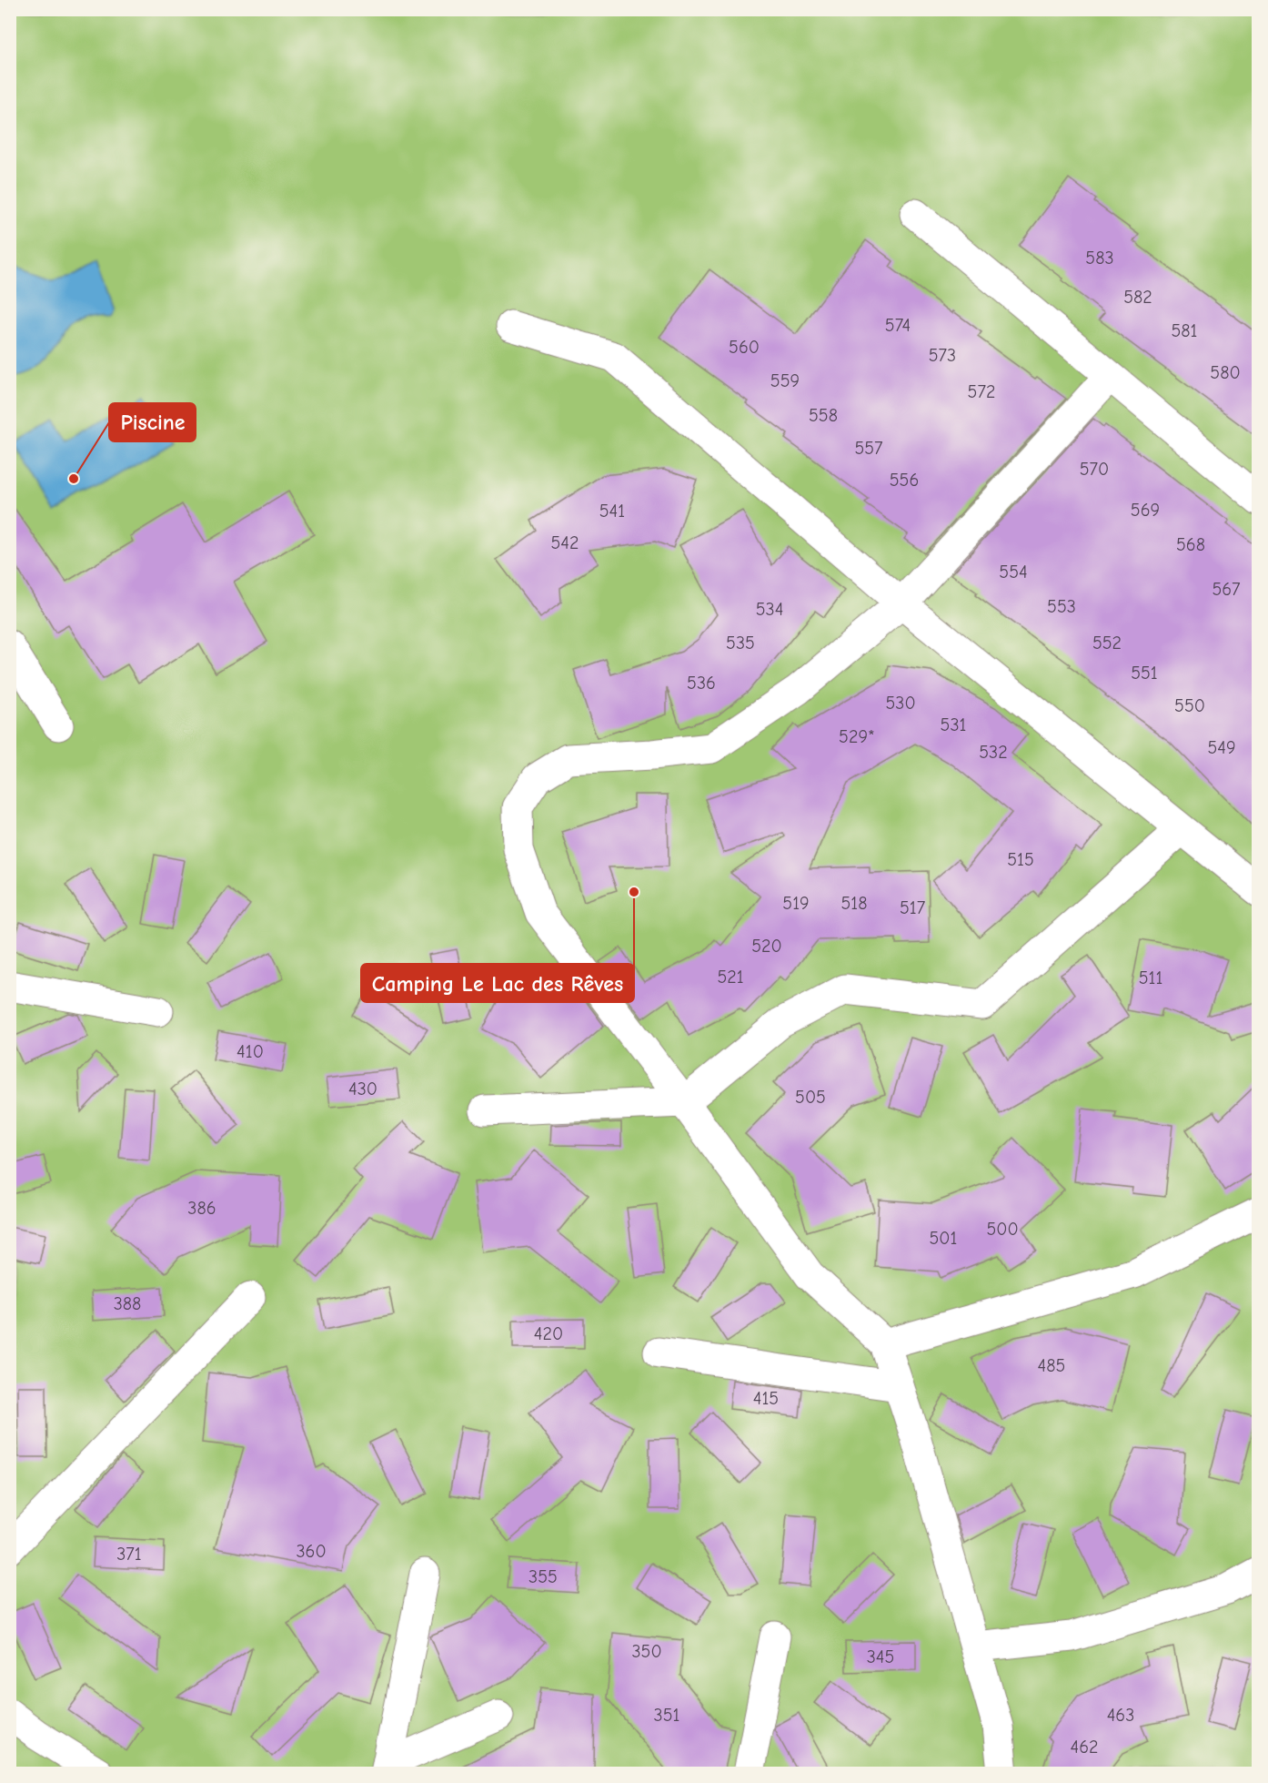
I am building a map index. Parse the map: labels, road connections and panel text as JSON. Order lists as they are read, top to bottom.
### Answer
{
  "places": ["Piscine", "Camping Le Lac des Rêves"],
  "house_numbers": [
    "583",
    "582",
    "574",
    "581",
    "560",
    "573",
    "580",
    "559",
    "572",
    "558",
    "557",
    "570",
    "556",
    "569",
    "541",
    "542",
    "568",
    "554",
    "567",
    "553",
    "534",
    "535",
    "552",
    "551",
    "536",
    "530",
    "550",
    "531",
    "529*",
    "549",
    "532",
    "515",
    "519",
    "518",
    "517",
    "520",
    "521",
    "511",
    "410",
    "430",
    "505",
    "386",
    "500",
    "501",
    "388",
    "420",
    "485",
    "415",
    "360",
    "371",
    "355",
    "350",
    "345",
    "351",
    "463",
    "462"
  ]
}
